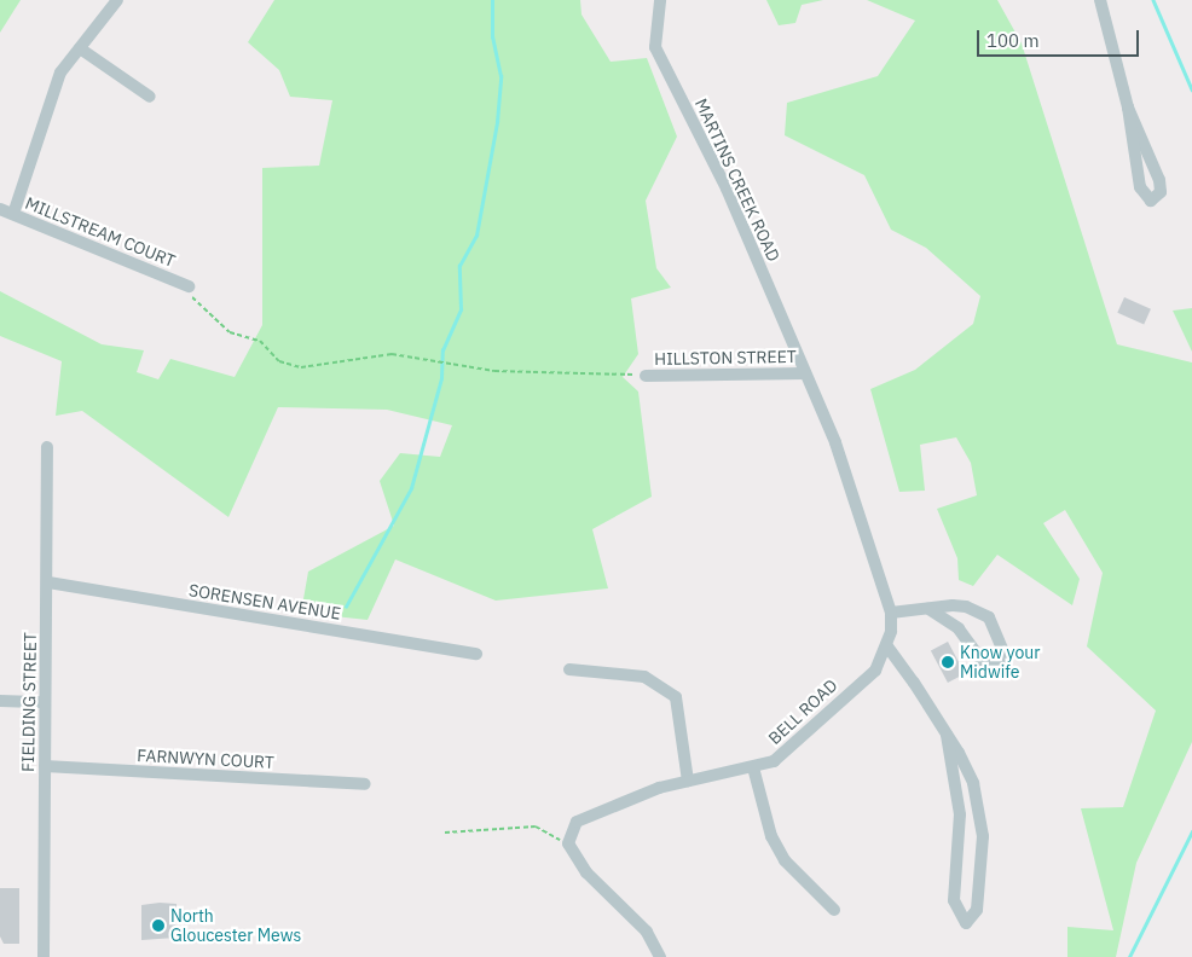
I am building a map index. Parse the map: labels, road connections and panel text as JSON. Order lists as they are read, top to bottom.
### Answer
{
  "streets": {
    "street": [
      "MARTINS CREEK ROAD",
      "MILLSTREAM COURT",
      "HILLSTON STREET",
      "SORENSEN AVENUE",
      "FIELDING STREET",
      "BELL ROAD",
      "FARNWYN COURT"
    ]
  },
  "crossings": [
    ["MARTINS CREEK ROAD", "HILLSTON STREET"],
    ["MARTINS CREEK ROAD", "BELL ROAD"],
    ["HILLSTON STREET", "BELL ROAD"],
    ["SORENSEN AVENUE", "FIELDING STREET"],
    ["FIELDING STREET", "FARNWYN COURT"]
  ],
  "places": ["Know your Midwife", "North Gloucester Mews"],
  "scale_bar": "100 m"
}
